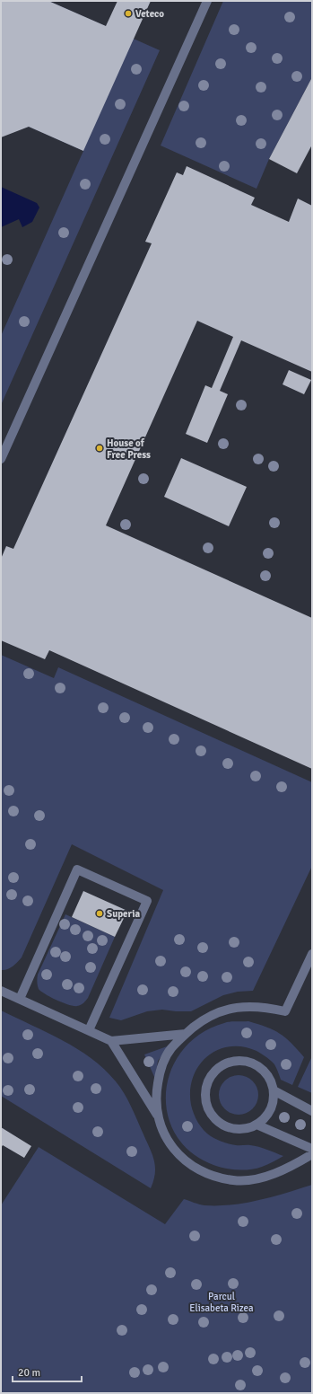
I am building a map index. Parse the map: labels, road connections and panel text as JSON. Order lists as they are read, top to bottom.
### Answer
{
  "parks": ["Parcul Elisabeta Rizea"],
  "places": ["Veteco", "House of Free Press", "Superia"],
  "scale_bar": "20 m"
}
